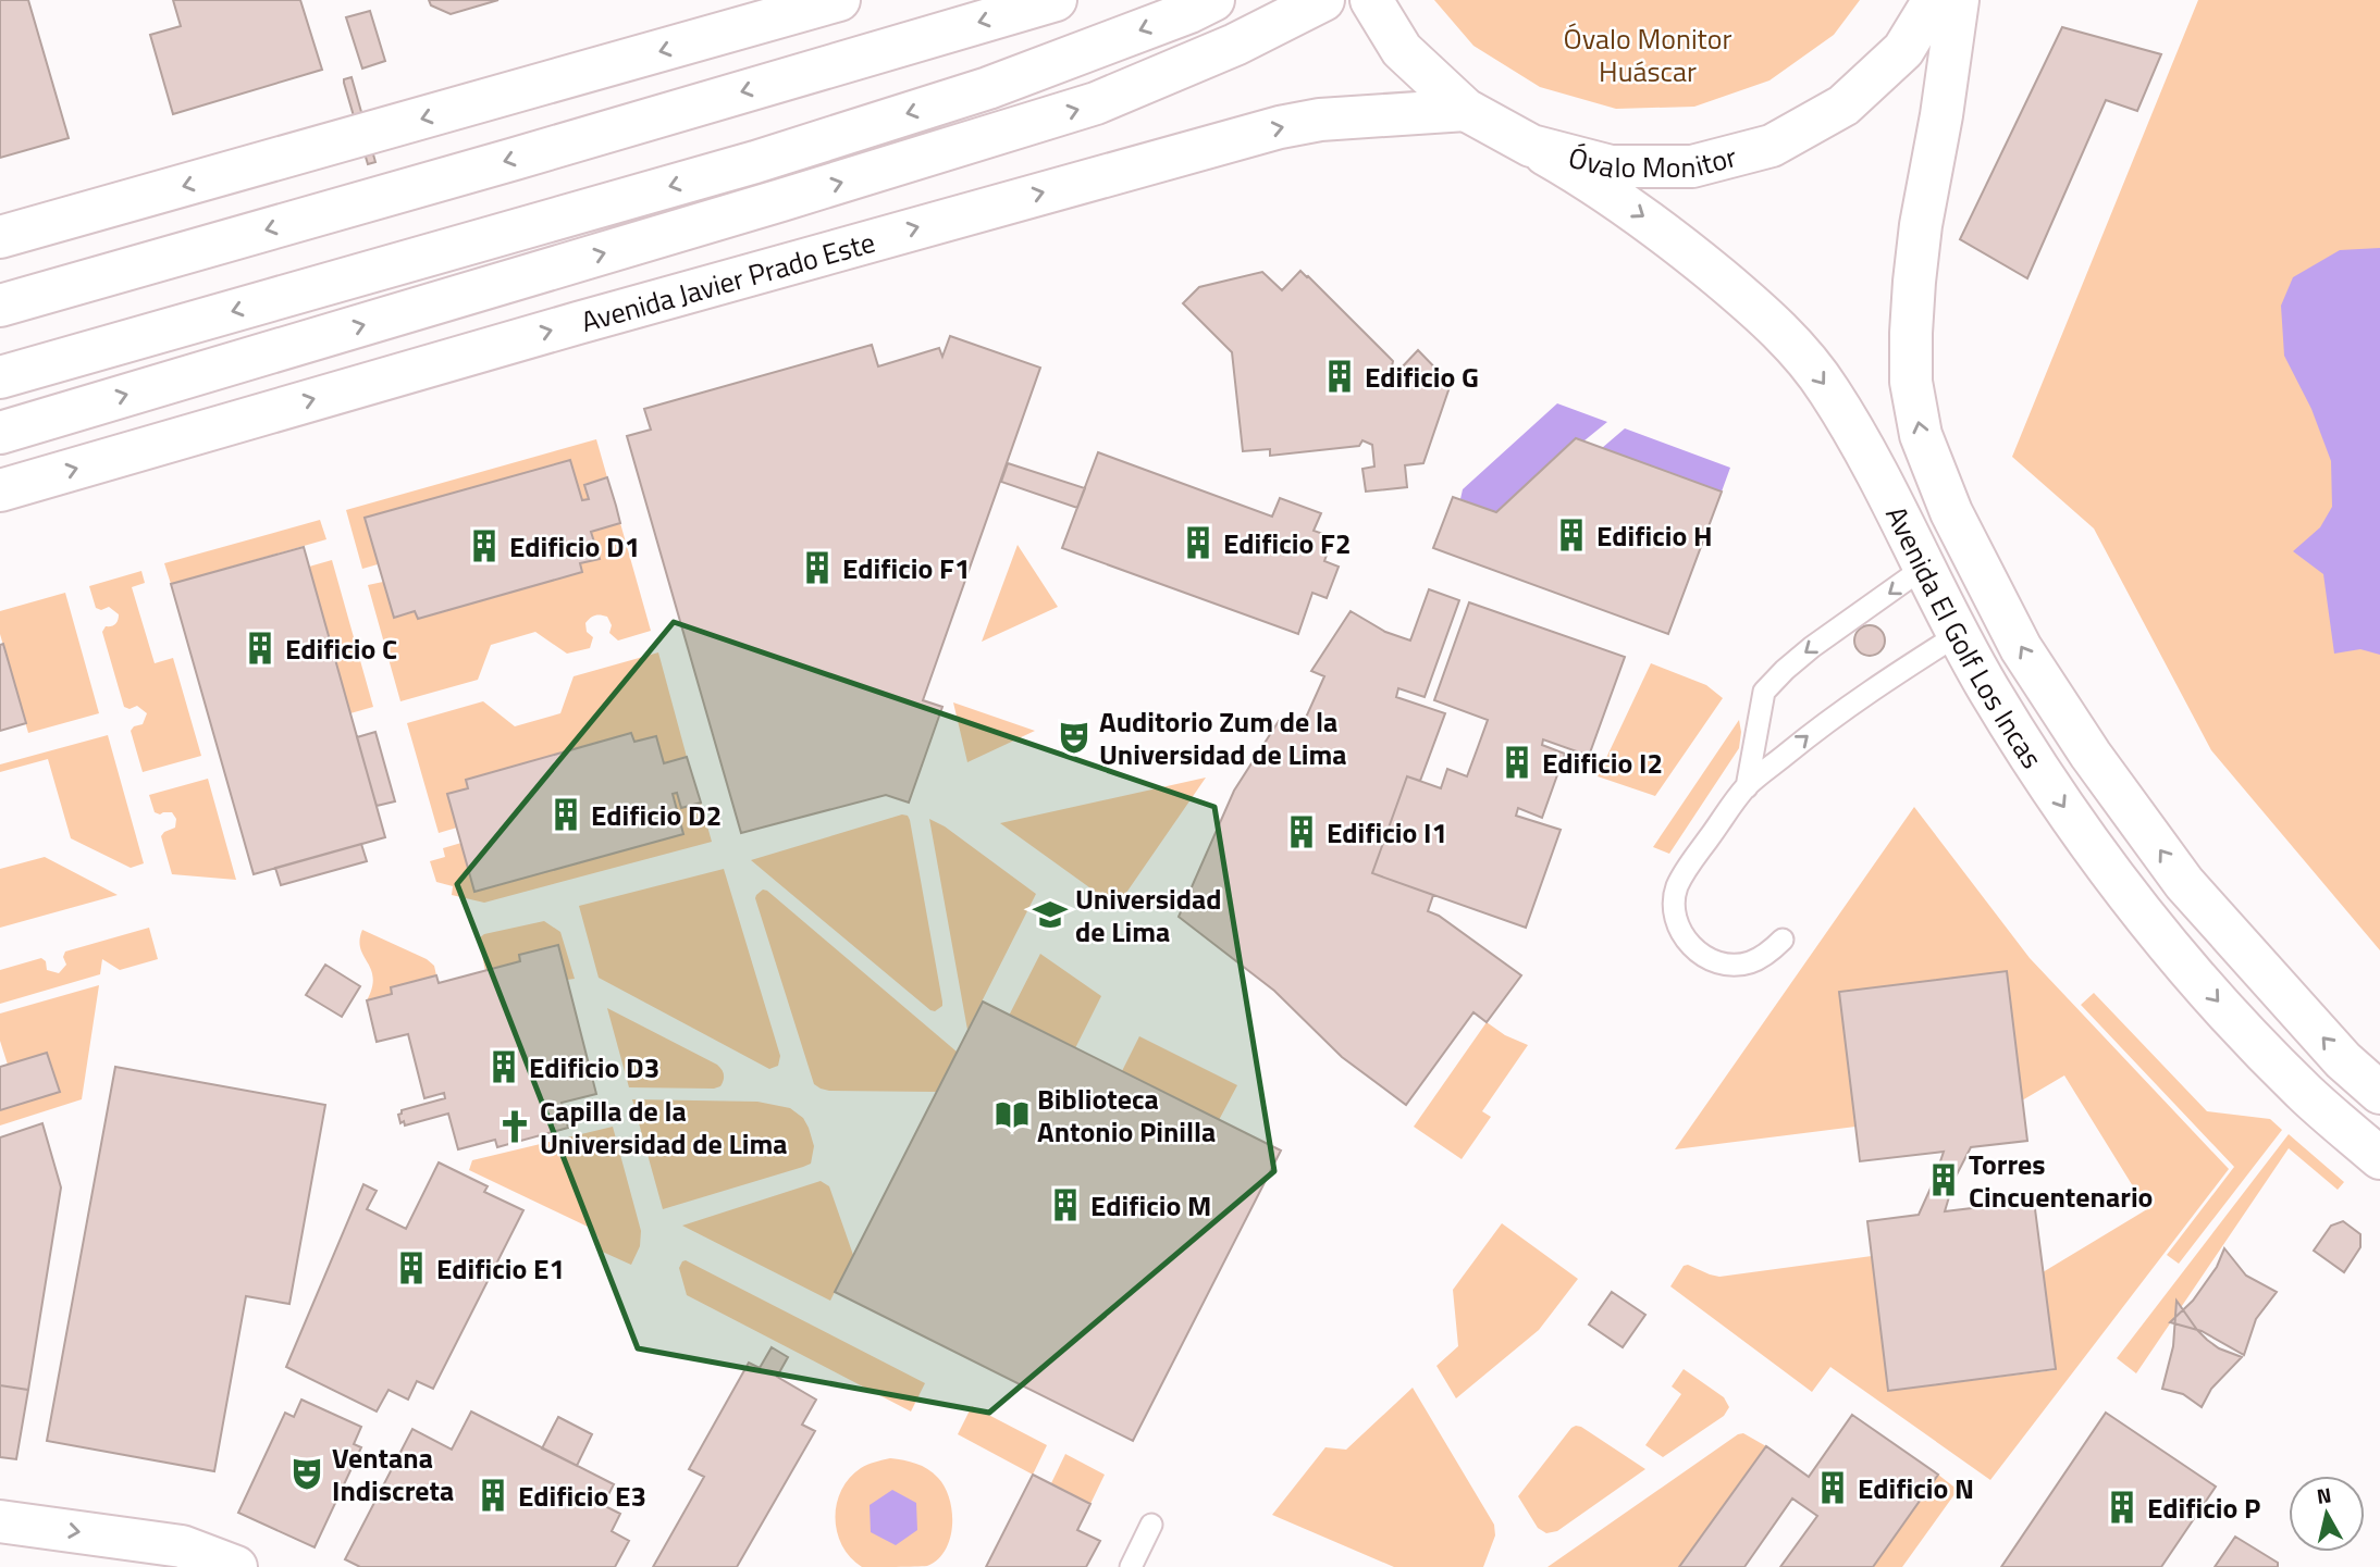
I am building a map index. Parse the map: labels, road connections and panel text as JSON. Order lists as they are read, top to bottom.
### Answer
{
  "streets": {
    "main road": ["Óvalo Monitor", "Avenida Javier Prado Este", "Avenida El Golf Los Incas"]
  },
  "crossings": [
    ["Óvalo Monitor", "Avenida Javier Prado Este"],
    ["Óvalo Monitor", "Avenida El Golf Los Incas"]
  ],
  "parks": ["Óvalo Monitor Huáscar"],
  "places": {
    "building": [
      "Edificio G",
      "Edificio H",
      "Edificio F2",
      "Edificio D1",
      "Edificio F1",
      "Edificio C",
      "Edificio I2",
      "Edificio D2",
      "Edificio I1",
      "Edificio D3",
      "Torres Cincuentenario",
      "Edificio M",
      "Edificio E1",
      "Edificio N",
      "Edificio E3",
      "Edificio P"
    ],
    "theatre": ["Auditorio Zum de la Universidad de Lima", "Ventana Indiscreta"],
    "school or university": ["Universidad de Lima"],
    "library": ["Biblioteca Antonio Pinilla"],
    "church": ["Capilla de la Universidad de Lima"]
  },
  "north": "top"
}
